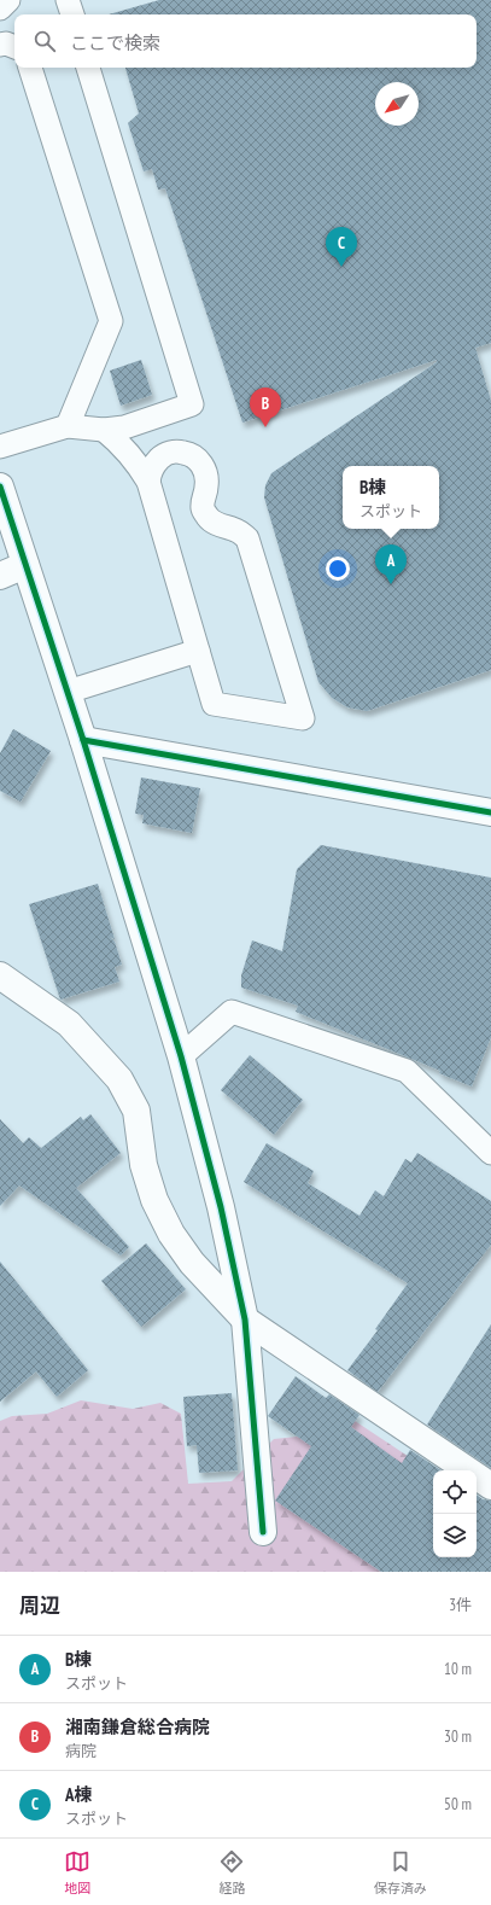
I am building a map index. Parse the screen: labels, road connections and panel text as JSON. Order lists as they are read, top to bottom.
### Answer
{
  "north": "bottom left",
  "page": {
    "search": "ここで検索",
    "pins": ["C", "B", "A"],
    "popup": ["B棟", "スポット"],
    "heading": ["周辺", "3件"],
    "list": [
      {
        "mark": "A",
        "name": "B棟",
        "note": "スポット",
        "value": "10 m"
      },
      {
        "mark": "B",
        "name": "湘南鎌倉総合病院",
        "note": "病院",
        "value": "30 m"
      },
      {
        "mark": "C",
        "name": "A棟",
        "note": "スポット",
        "value": "50 m"
      }
    ],
    "nav": ["地図", "経路", "保存済み"]
  }
}
